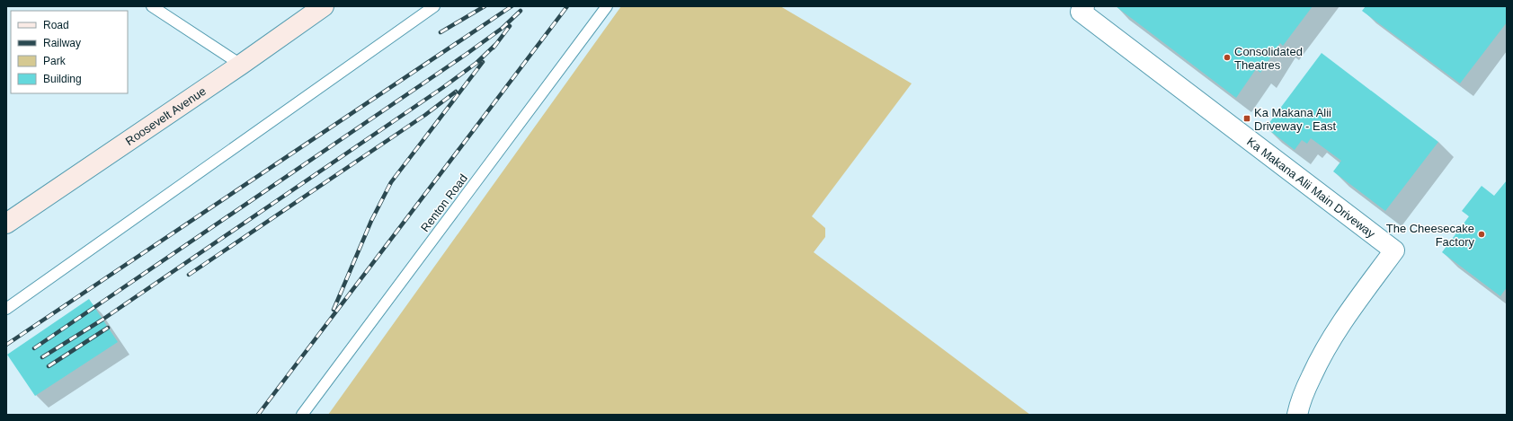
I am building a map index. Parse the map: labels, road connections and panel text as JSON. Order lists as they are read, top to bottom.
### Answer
{
  "streets": {
    "main road": ["Roosevelt Avenue"],
    "street": ["Ka Makana Alii Main Driveway"],
    "lane": ["Renton Road"]
  },
  "places": {
    "other": ["Consolidated Theatres", "The Cheesecake Factory"],
    "transit": ["Ka Makana Alii Driveway - East"]
  },
  "legend": [
    "Road",
    "Railway",
    "Park",
    "Building"
  ]
}
